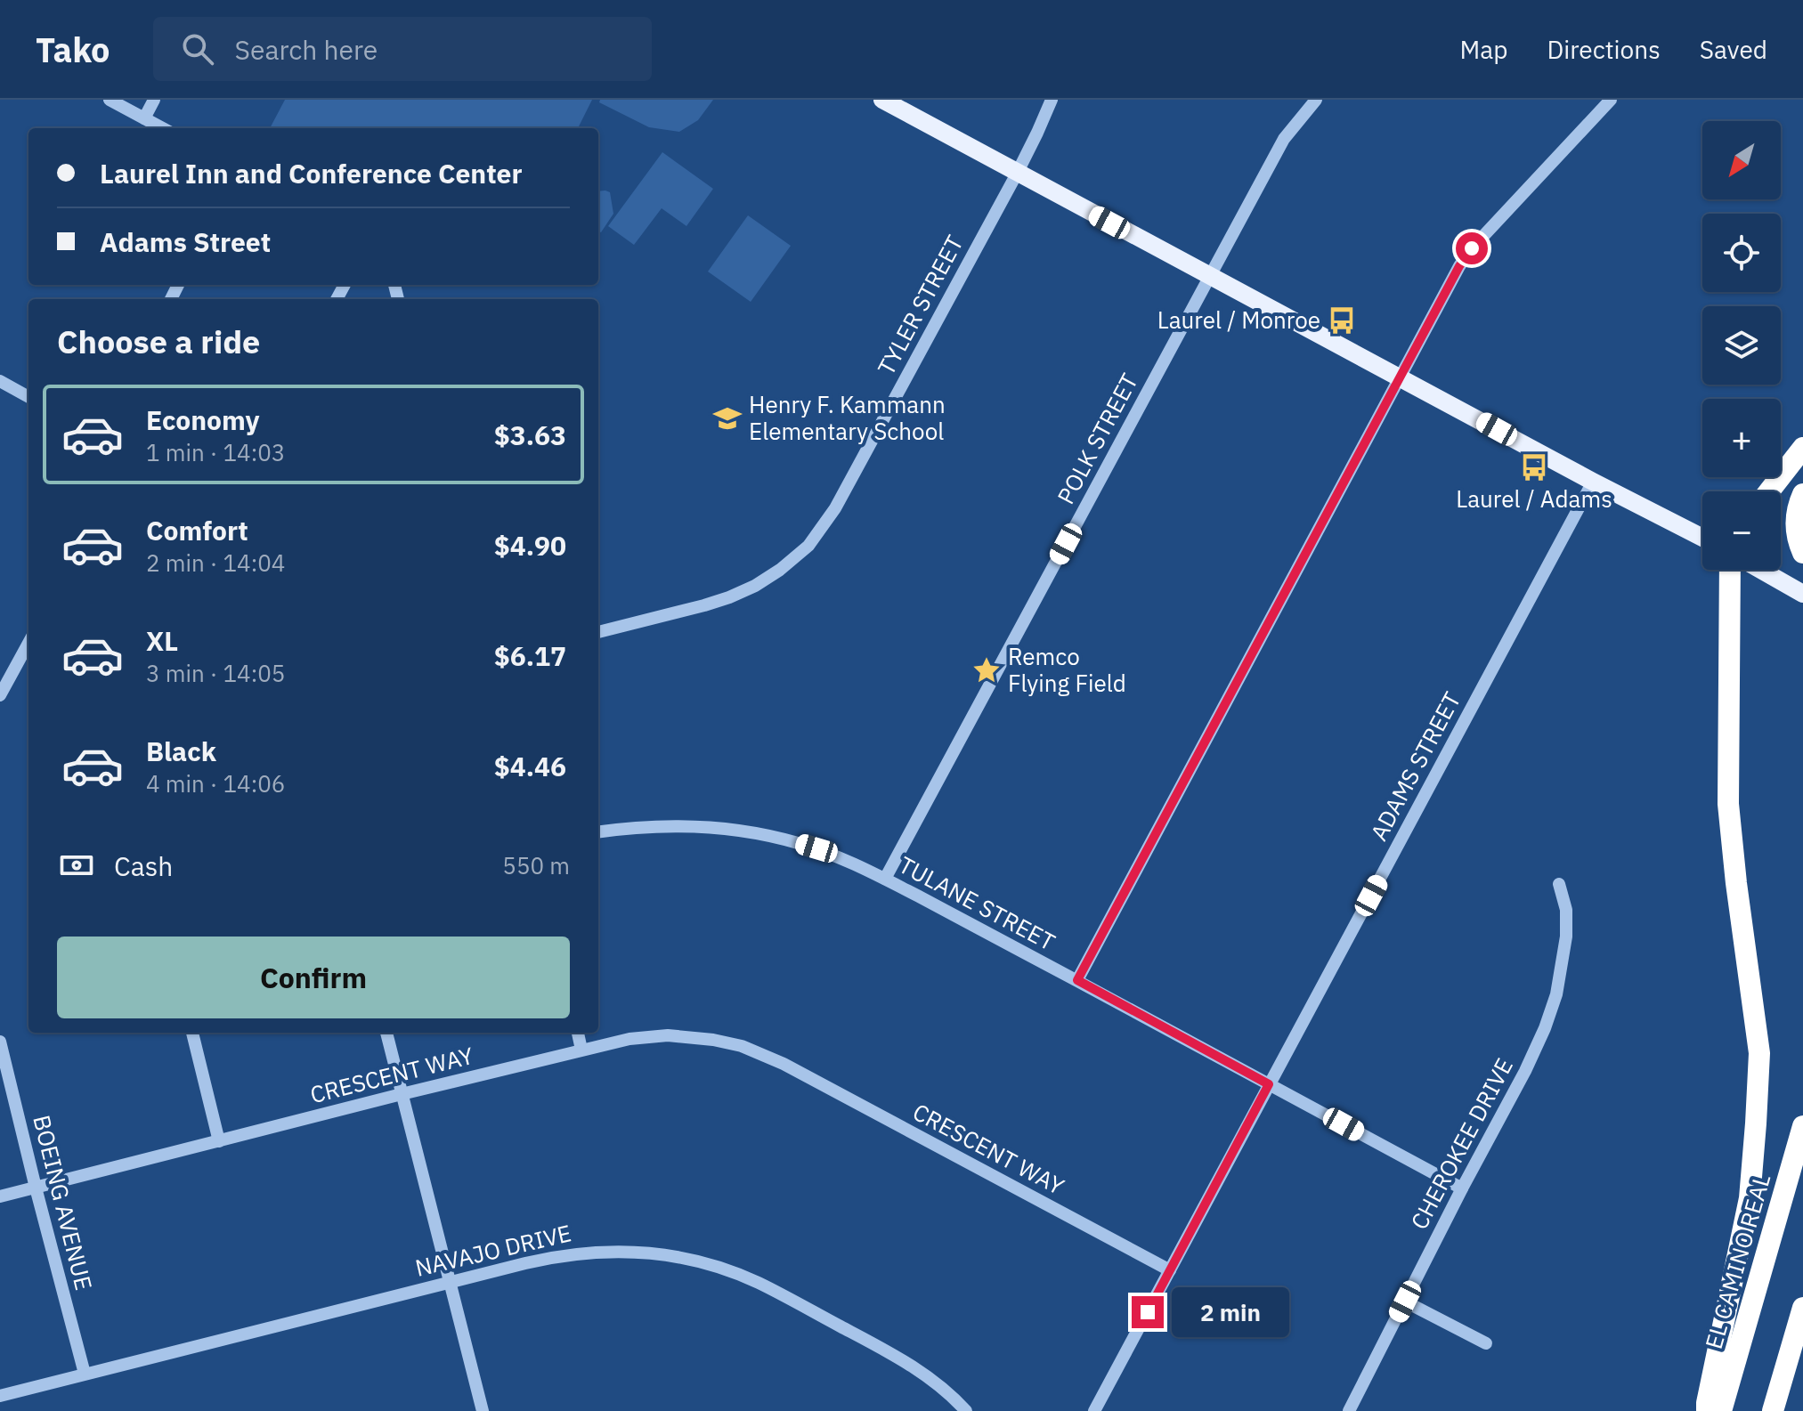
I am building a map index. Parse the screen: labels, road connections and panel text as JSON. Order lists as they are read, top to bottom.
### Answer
{
  "streets": {
    "highway": ["EL CAMINO REAL"],
    "street": [
      "TYLER STREET",
      "POLK STREET",
      "ADAMS STREET",
      "TULANE STREET",
      "CRESCENT WAY",
      "CHEROKEE DRIVE",
      "BOEING AVENUE",
      "NAVAJO DRIVE"
    ]
  },
  "crossings": [
    ["POLK STREET", "TULANE STREET"],
    ["ADAMS STREET", "TULANE STREET"],
    ["ADAMS STREET", "CRESCENT WAY"],
    ["TULANE STREET", "CHEROKEE DRIVE"],
    ["CRESCENT WAY", "BOEING AVENUE"],
    ["BOEING AVENUE", "NAVAJO DRIVE"]
  ],
  "places": {
    "bus stop": ["Laurel / Monroe", "Laurel / Adams"],
    "school or university": ["Henry F. Kammann Elementary School"],
    "place": ["Remco Flying Field"]
  },
  "north": "bottom left",
  "page": {
    "header": "Tako",
    "search": "Search here",
    "nav": ["Map", "Directions", "Saved"],
    "map_buttons": ["+", "−"],
    "banner": ["Laurel Inn and Conference Center", "Adams Street"],
    "heading": "Choose a ride",
    "list": [
      {
        "name": "Economy",
        "note": "1 min · 14:03",
        "value": "$3.63"
      },
      {
        "name": "Comfort",
        "note": "2 min · 14:04",
        "value": "$4.90"
      },
      {
        "name": "XL",
        "note": "3 min · 14:05",
        "value": "$6.17"
      },
      {
        "name": "Black",
        "note": "4 min · 14:06",
        "value": "$4.46"
      }
    ],
    "pay": ["Cash", "550 m"],
    "buttons": "Confirm",
    "bubble": "2 min"
  }
}
